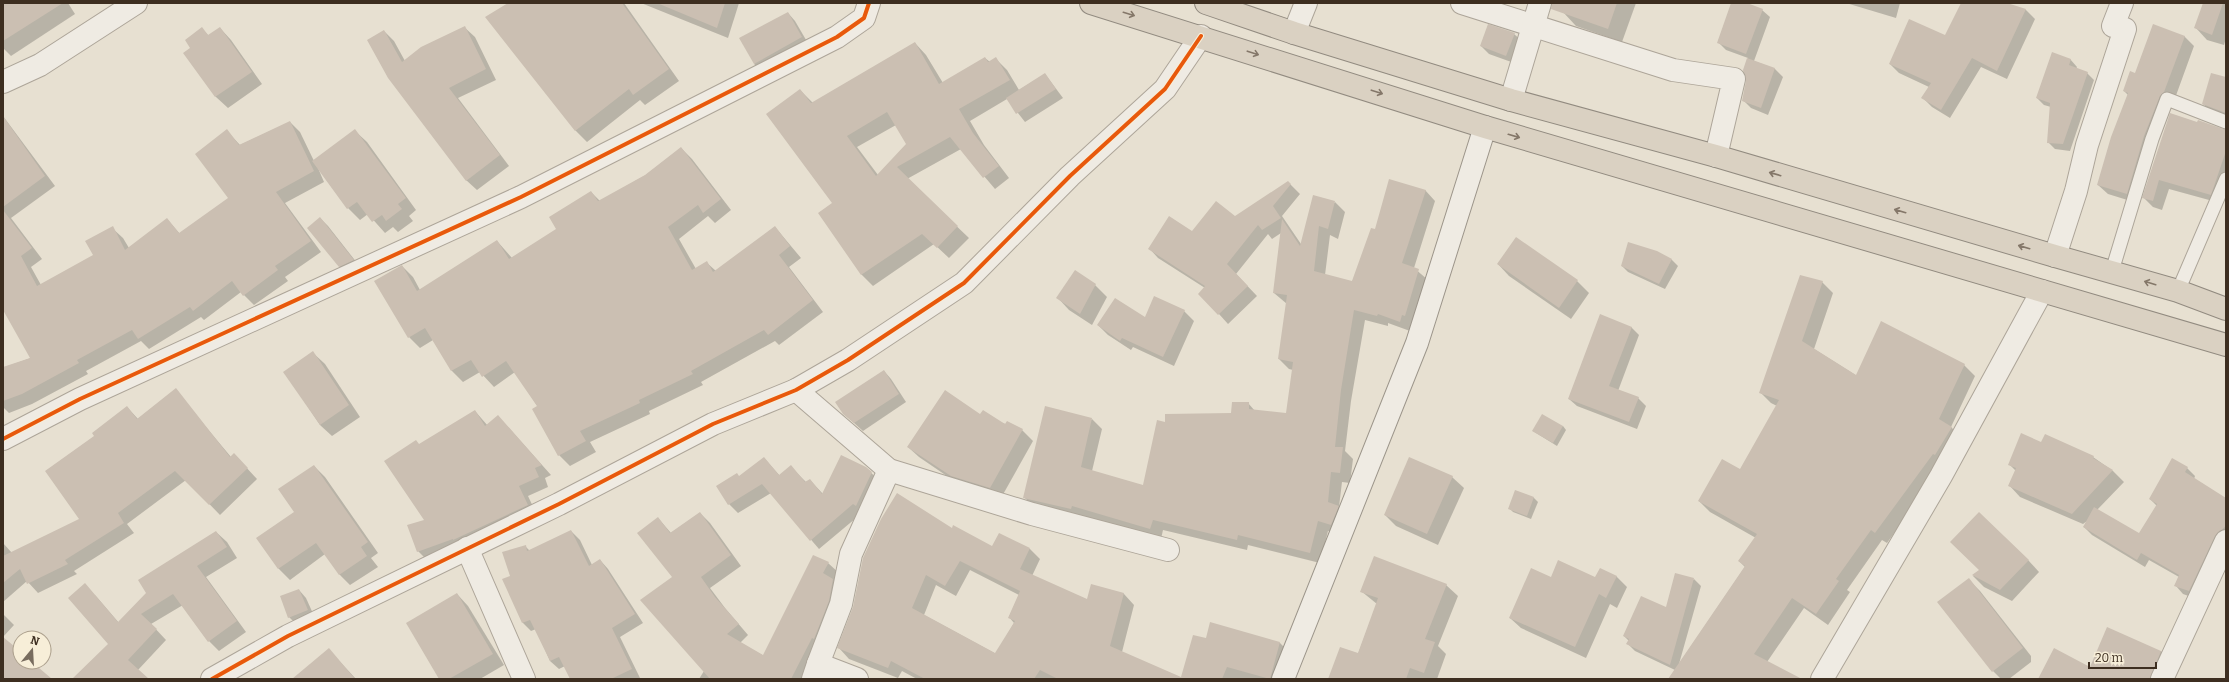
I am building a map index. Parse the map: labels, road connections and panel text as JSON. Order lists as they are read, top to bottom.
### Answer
{
  "scale_bar": "20 m",
  "north": "top"
}
